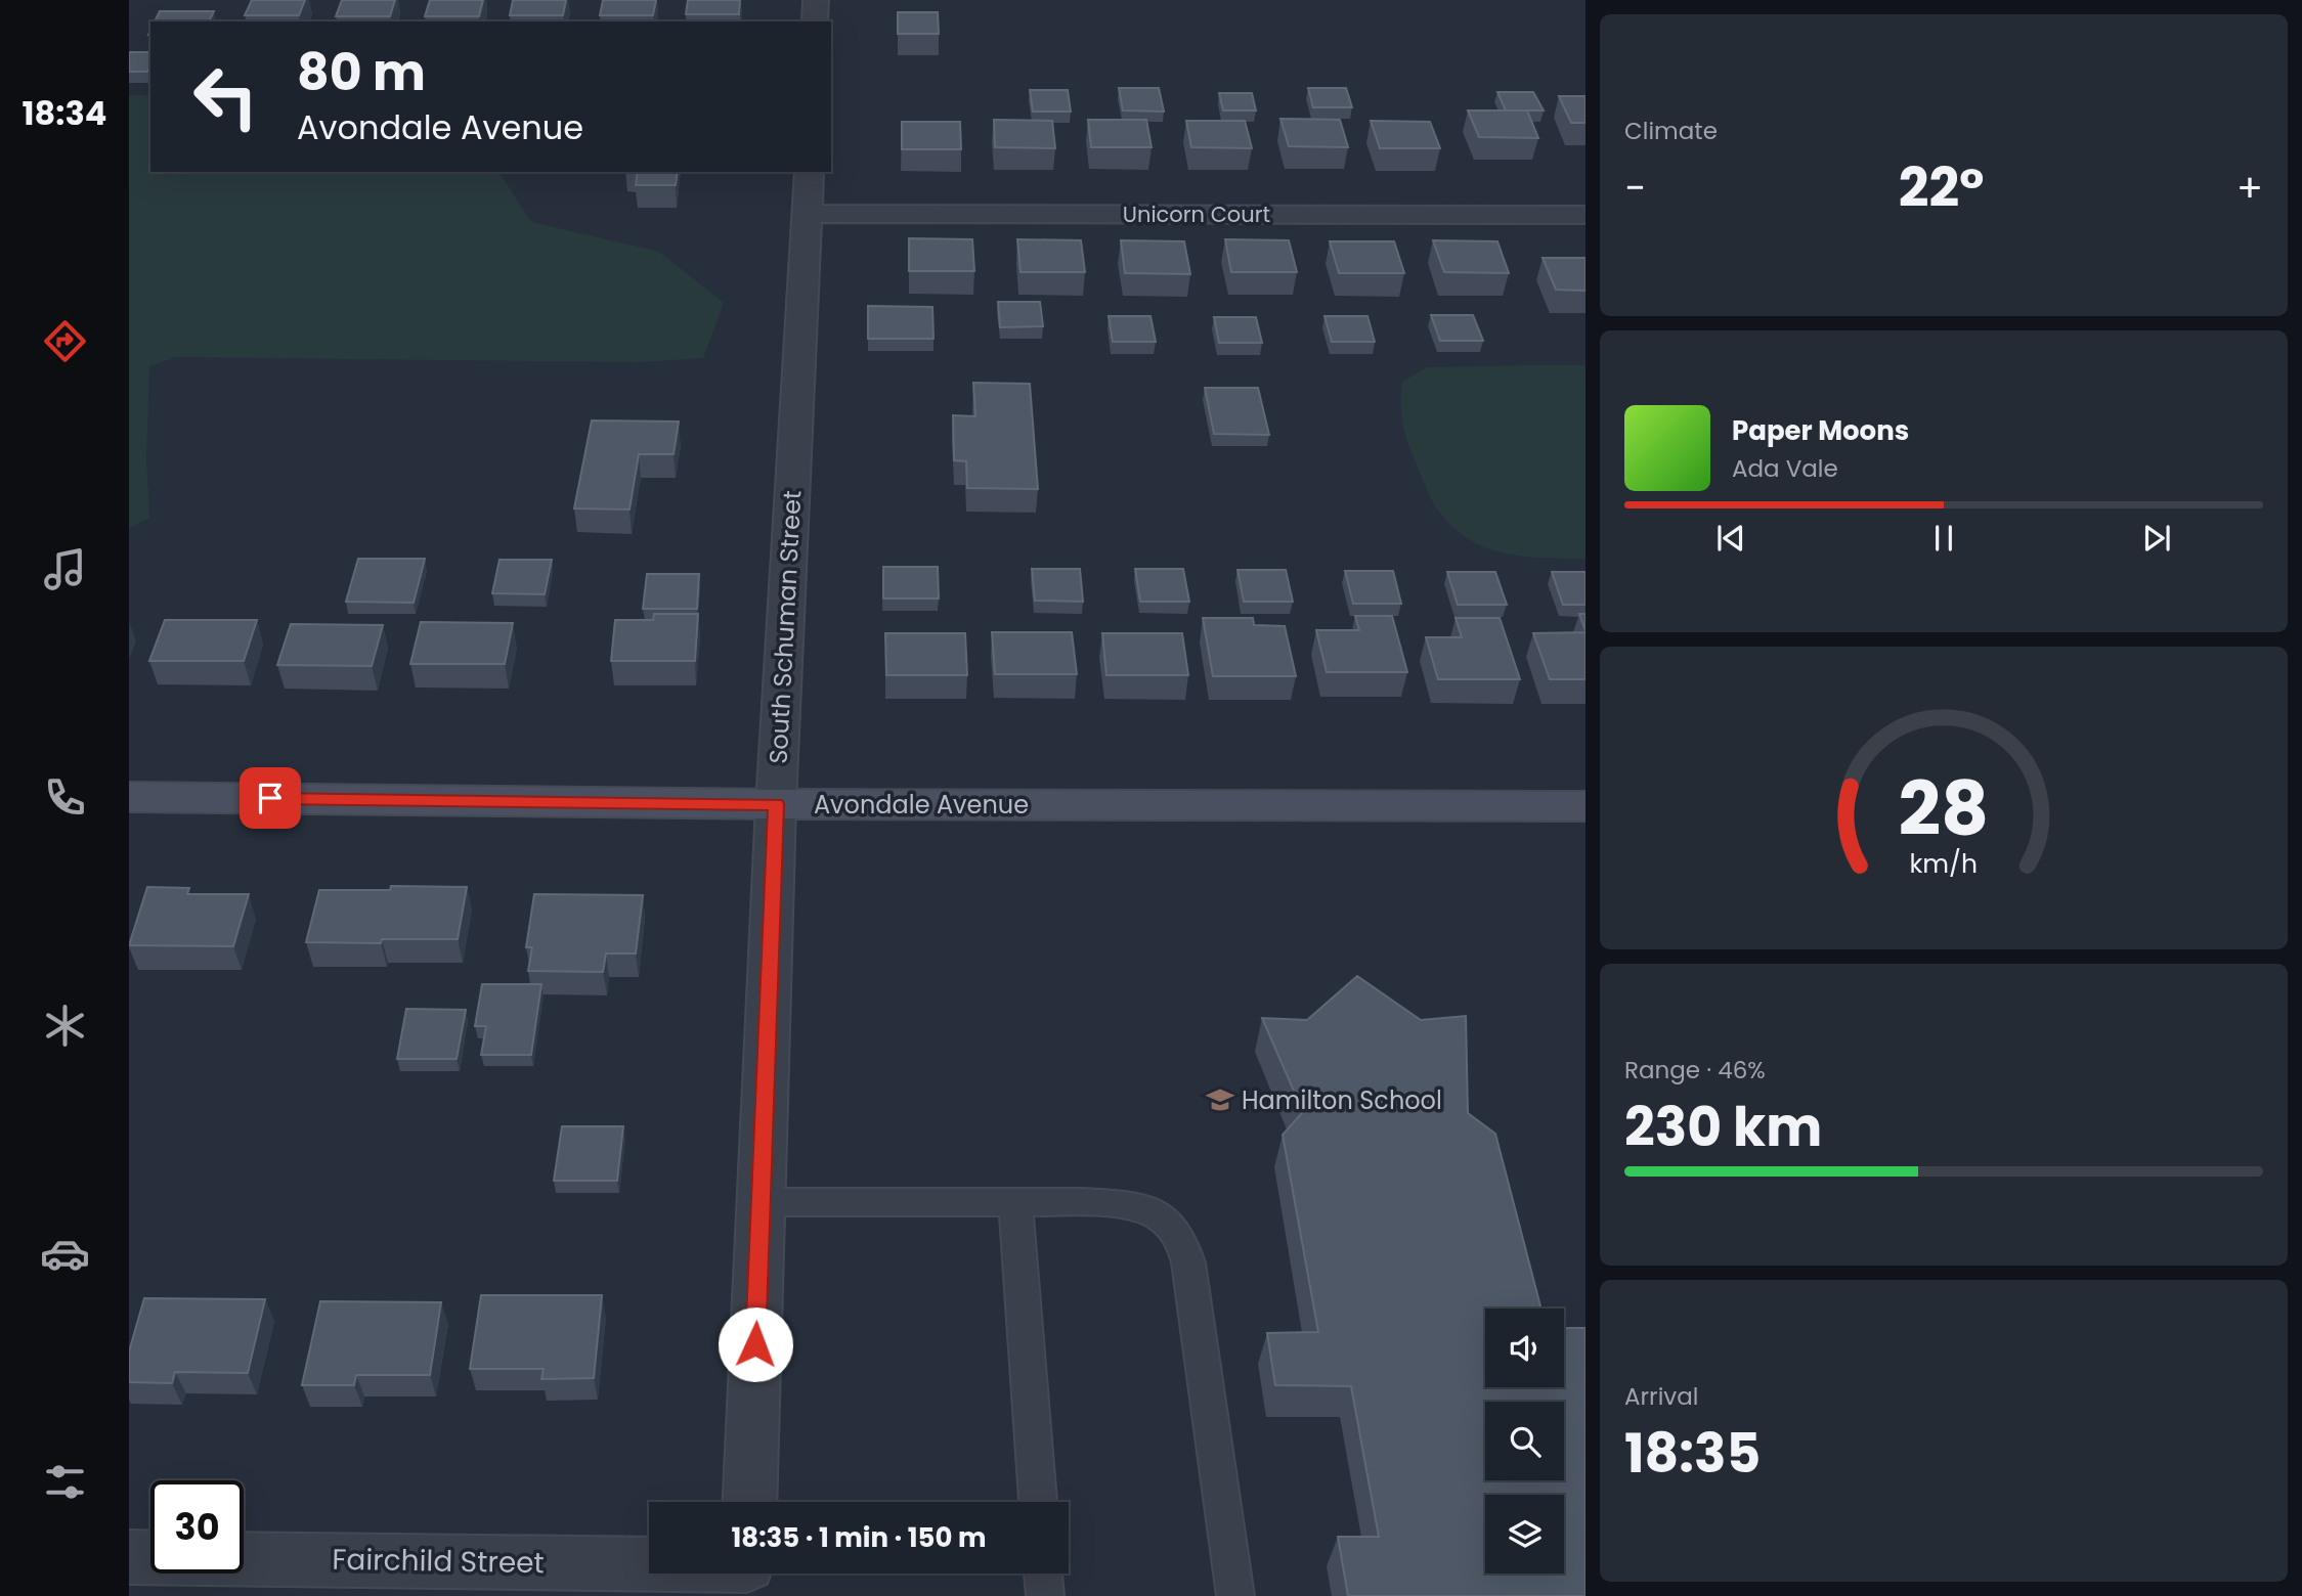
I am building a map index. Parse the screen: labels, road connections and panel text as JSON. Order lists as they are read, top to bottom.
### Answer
{
  "streets": {
    "street": [
      "Unicorn Court",
      "South Schuman Street",
      "Avondale Avenue",
      "Fairchild Street"
    ]
  },
  "crossings": [
    ["Unicorn Court", "South Schuman Street"],
    ["South Schuman Street", "Avondale Avenue"]
  ],
  "places": {
    "school or university": ["Hamilton School"]
  },
  "page": {
    "tabs": "18:34",
    "tile": [
      "Climate",
      ["Range · 46%", "230 km"],
      ["Arrival", "18:35"]
    ],
    "turn": ["80 m", "Avondale Avenue"],
    "heat": ["−", "22°", "+"],
    "song": ["Paper Moons", "Ada Vale"],
    "limit": "30",
    "trip": "18:35 · 1 min · 150 m",
    "gauge": ["28", "km/h"]
  }
}
